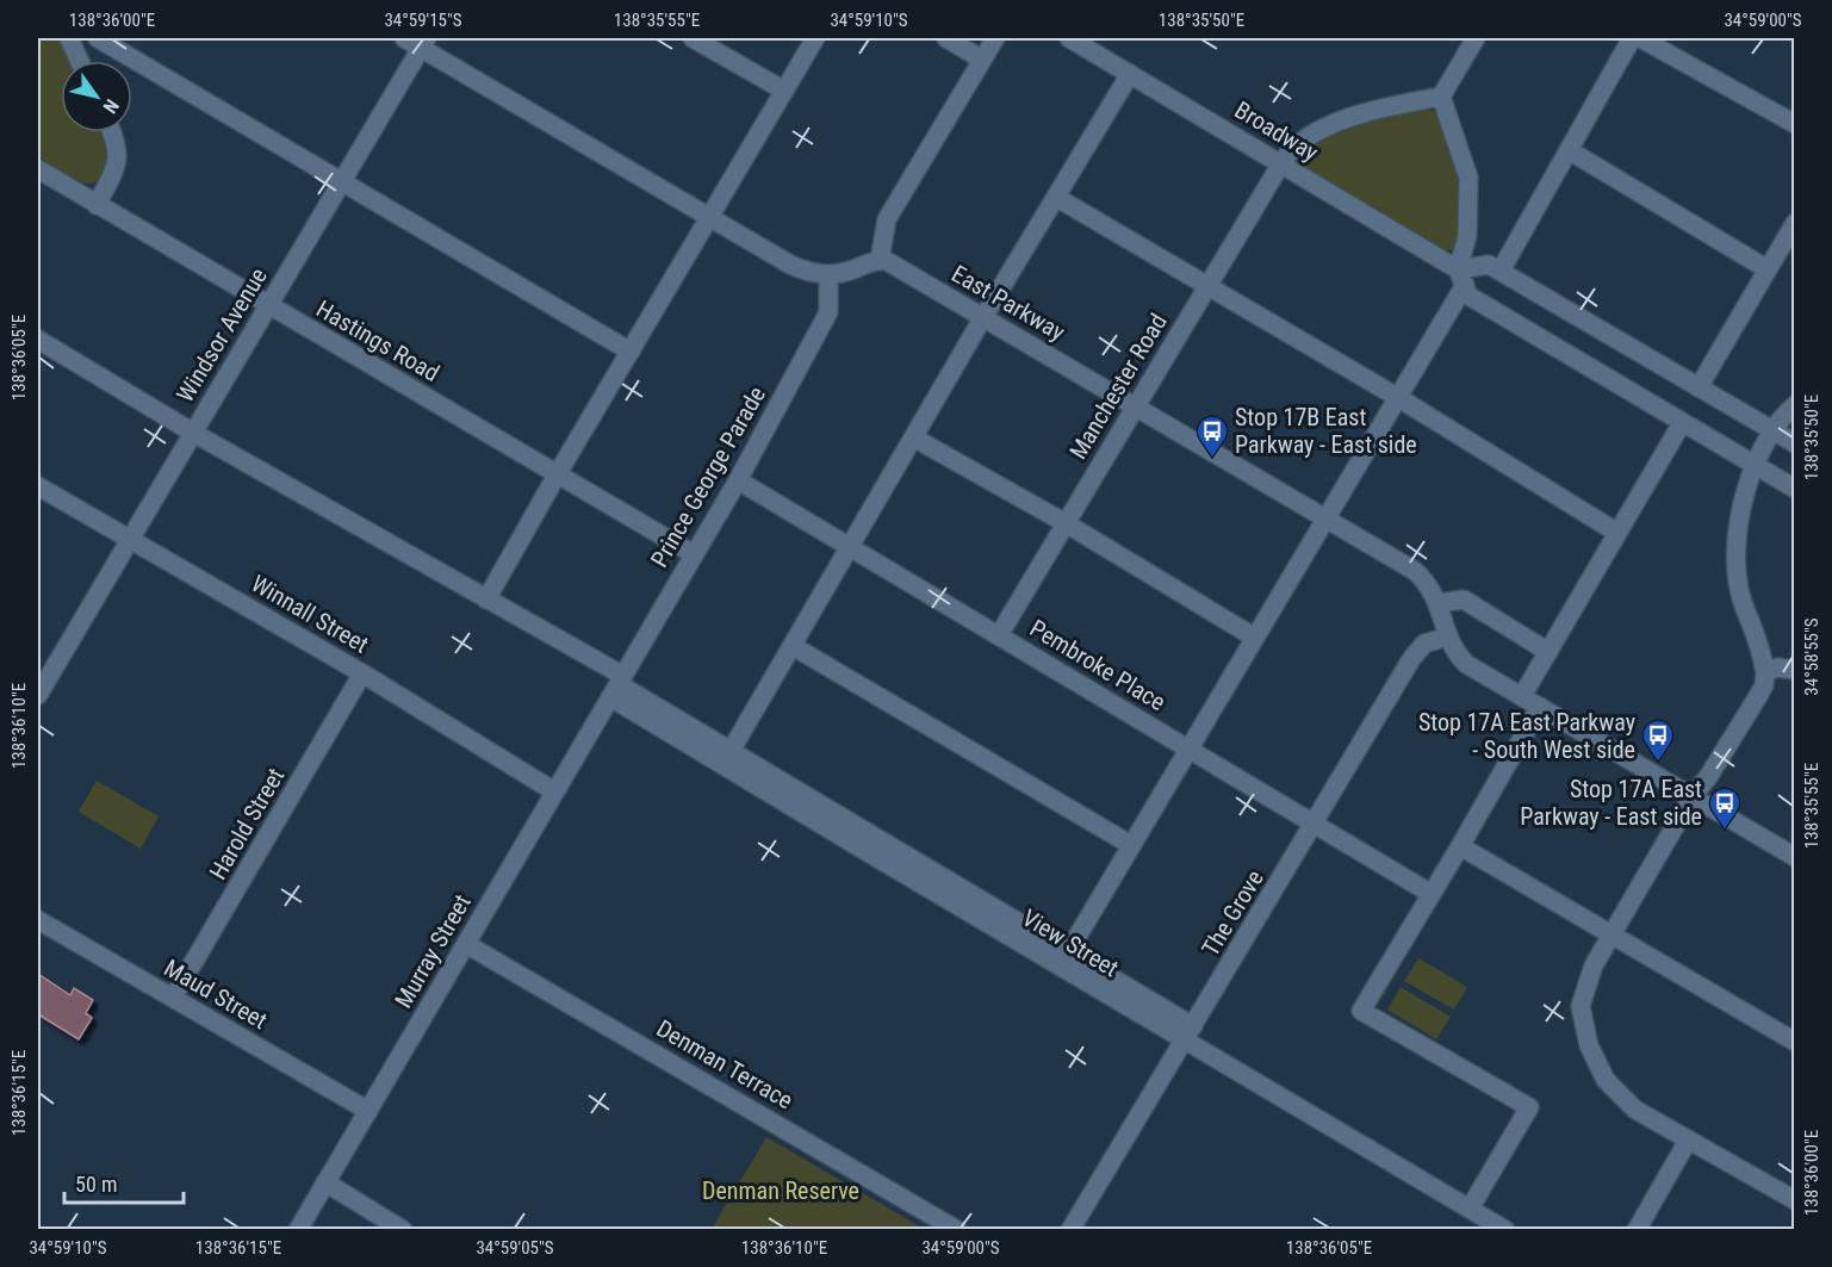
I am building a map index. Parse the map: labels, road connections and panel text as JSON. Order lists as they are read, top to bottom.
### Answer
{
  "streets": {
    "street": [
      "Broadway",
      "East Parkway",
      "Windsor Avenue",
      "Hastings Road",
      "Manchester Road",
      "Prince George Parade",
      "Winnall Street",
      "Pembroke Place",
      "Harold Street",
      "The Grove",
      "View Street",
      "Murray Street",
      "Maud Street",
      "Denman Terrace"
    ]
  },
  "crossings": [
    ["Broadway", "Manchester Road"],
    ["East Parkway", "Manchester Road"],
    ["East Parkway", "The Grove"],
    ["Windsor Avenue", "Hastings Road"],
    ["Windsor Avenue", "Winnall Street"],
    ["Hastings Road", "Prince George Parade"],
    ["Manchester Road", "Pembroke Place"],
    ["Prince George Parade", "Pembroke Place"],
    ["Prince George Parade", "View Street"],
    ["Prince George Parade", "Murray Street"],
    ["Winnall Street", "Harold Street"],
    ["Winnall Street", "Murray Street"],
    ["Pembroke Place", "The Grove"],
    ["Harold Street", "Maud Street"],
    ["The Grove", "View Street"],
    ["View Street", "Murray Street"],
    ["Murray Street", "Maud Street"],
    ["Murray Street", "Denman Terrace"]
  ],
  "parks": ["Denman Reserve"],
  "places": {
    "bus stop": ["Stop 17B East Parkway - East side", "Stop 17A East Parkway - South West side", "Stop 17A East Parkway - East side"]
  },
  "scale_bar": "50 m",
  "north": "bottom right",
  "coordinates": [
    "138°36'00\"E",
    "34°59'15\"S",
    "138°35'55\"E",
    "34°59'10\"S",
    "138°35'50\"E",
    "34°59'00\"S",
    "138°36'05\"E",
    "34°58'55\"S",
    "138°36'10\"E",
    "138°36'15\"E",
    "34°59'05\"S"
  ]
}
